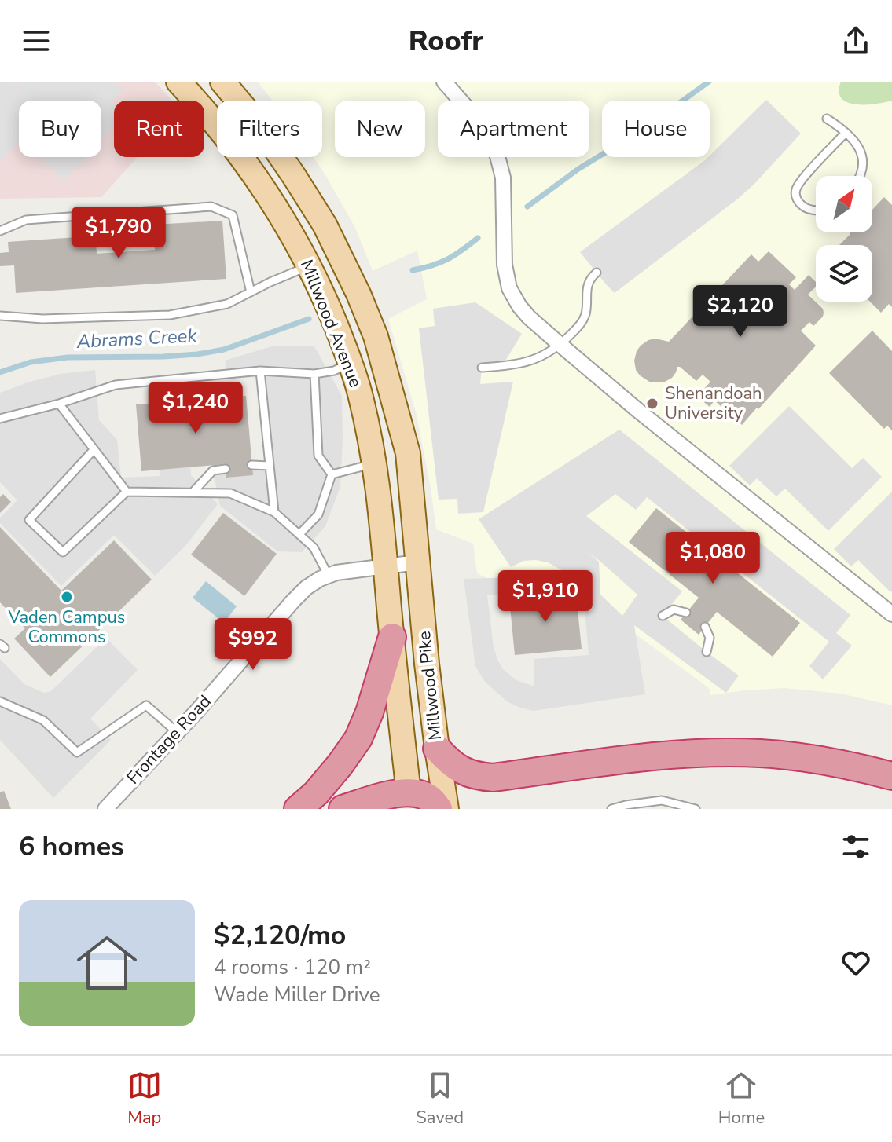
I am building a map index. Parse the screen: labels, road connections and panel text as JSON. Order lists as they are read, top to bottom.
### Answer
{
  "streets": {
    "main road": ["Millwood Avenue", "Millwood Pike"],
    "street": ["Frontage Road"]
  },
  "crossings": [
    ["Millwood Avenue", "Millwood Pike"],
    ["Millwood Avenue", "Frontage Road"],
    ["Millwood Pike", "Frontage Road"]
  ],
  "water": ["Abrams Creek"],
  "places": ["Shenandoah University", "Vaden Campus Commons"],
  "north": "top right",
  "page": {
    "header": "Roofr",
    "chip": [
      "Buy",
      "Rent",
      "Filters",
      "New",
      "Apartment",
      "House"
    ],
    "price": [
      "$1,790",
      "$2,120",
      "$1,240",
      "$1,080",
      "$1,910",
      "$992"
    ],
    "heading": "6 homes",
    "list": [
      {
        "name": "$2,120/mo",
        "note": "4 rooms · 120 m² · Wade Miller Drive"
      }
    ],
    "tabs": ["Map", "Saved", "Home"]
  }
}
